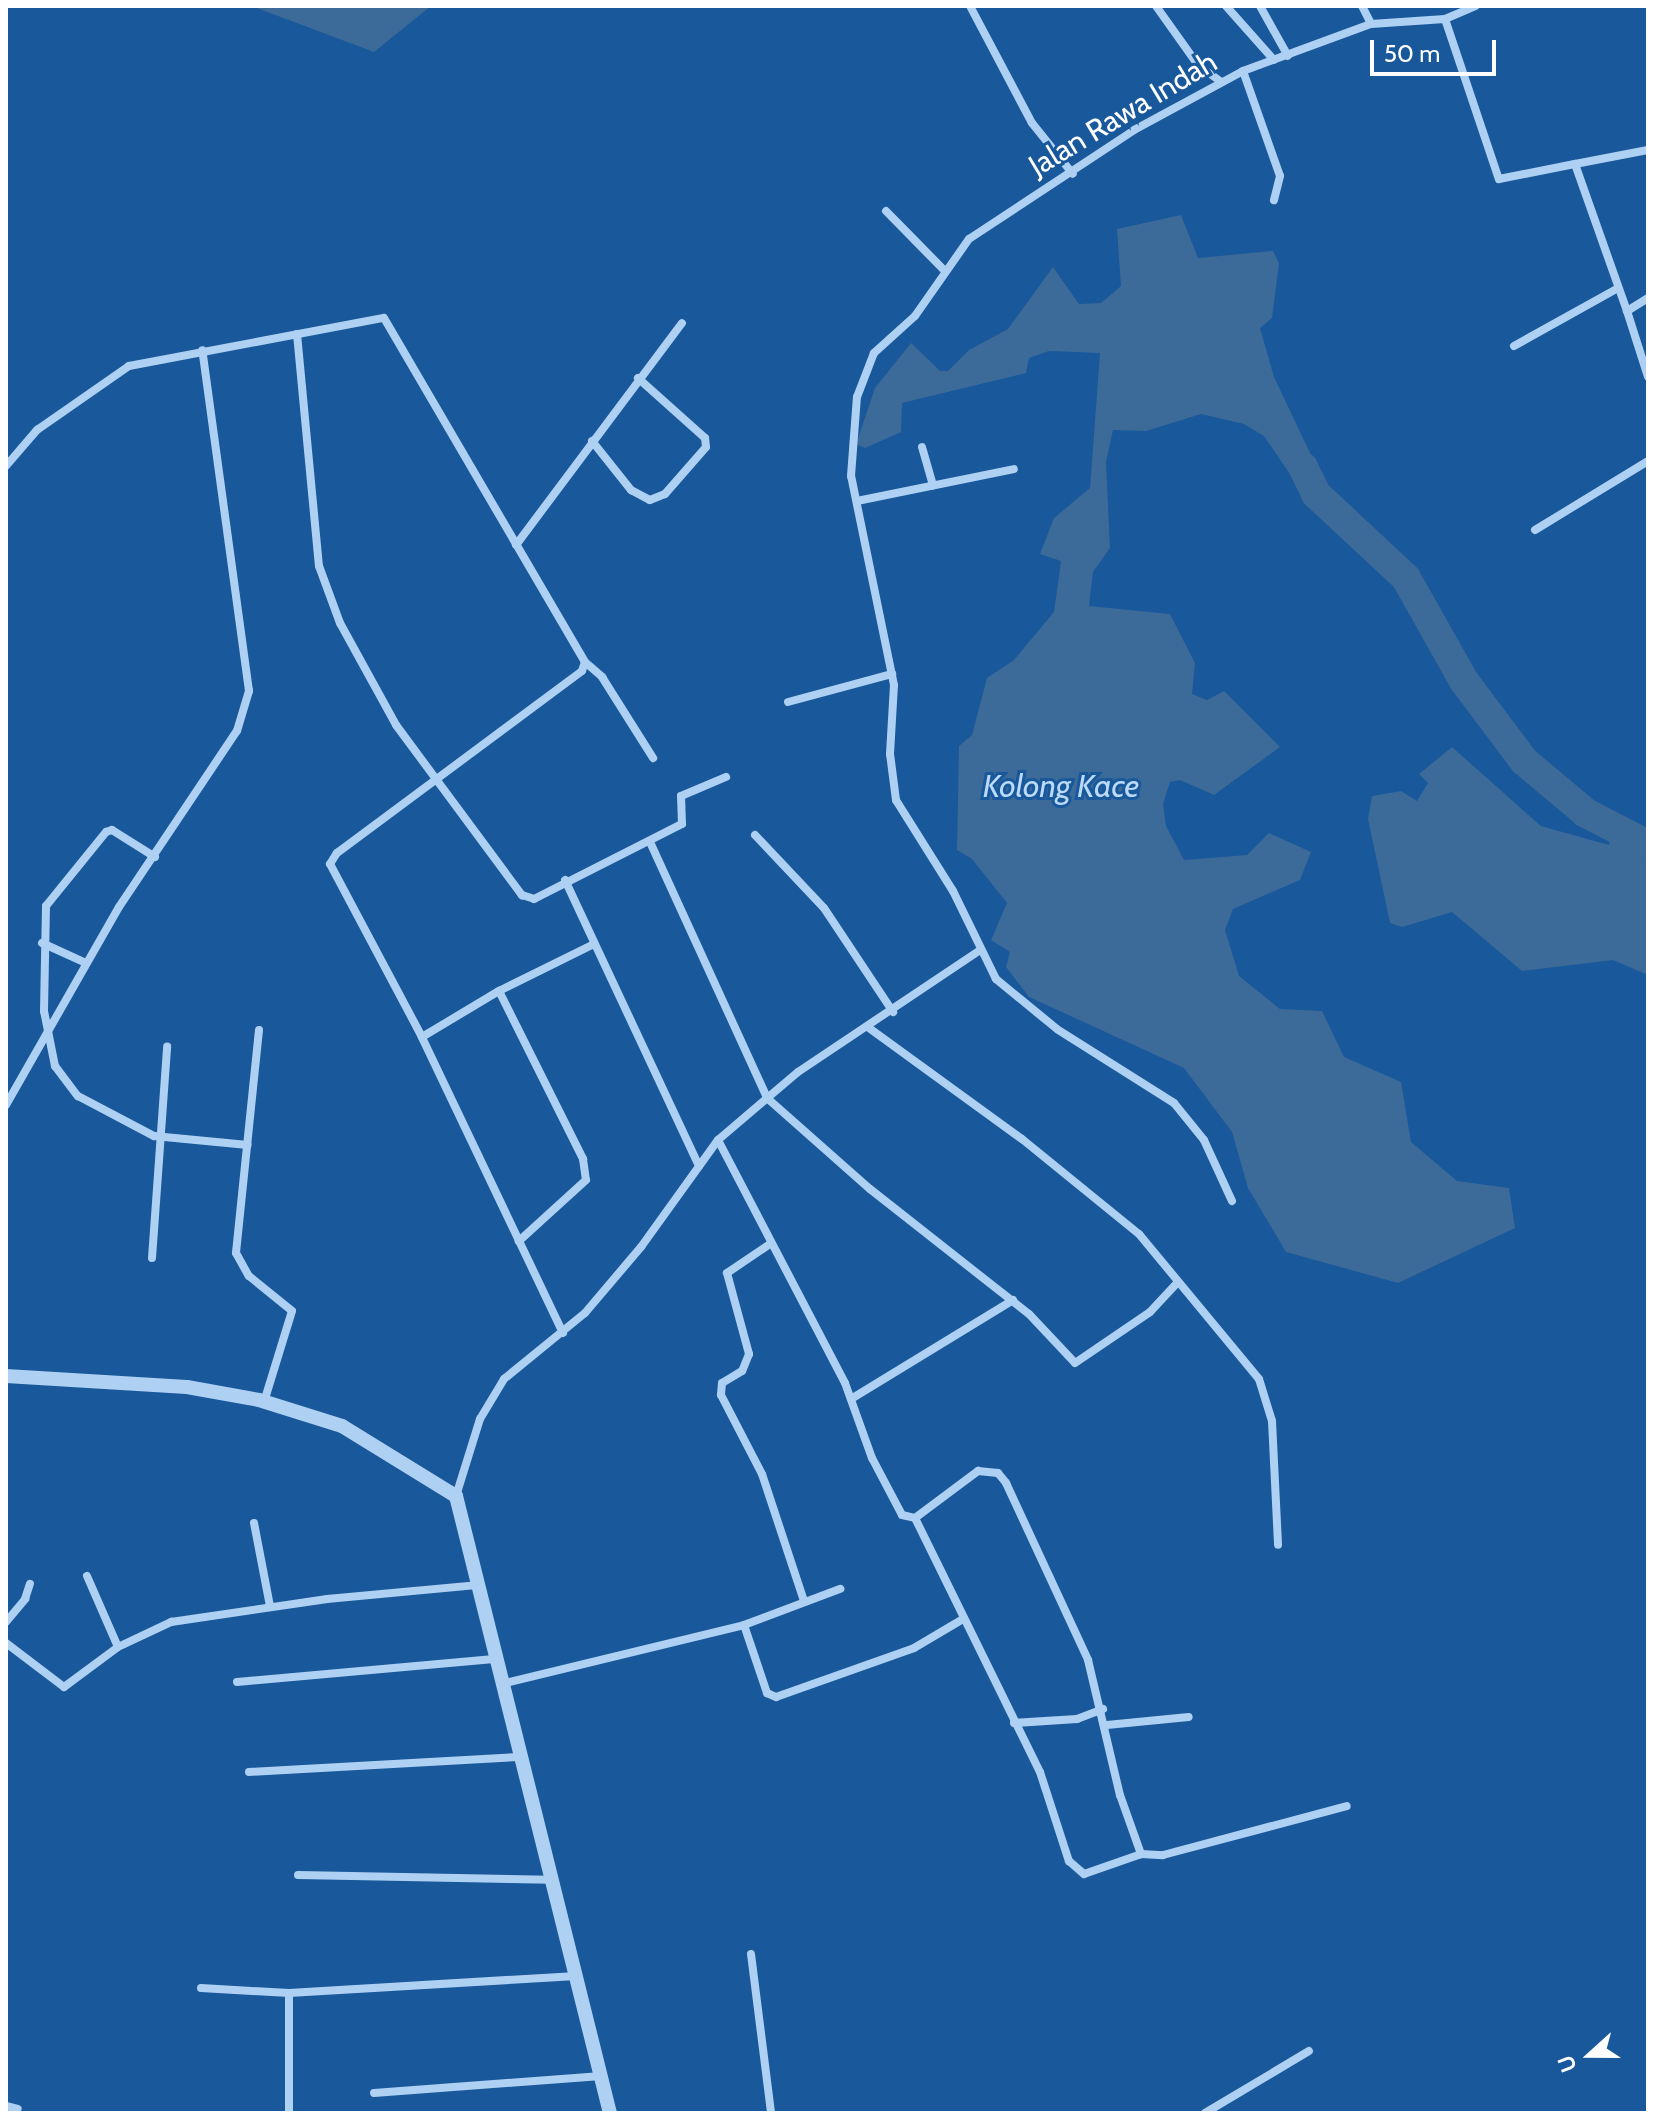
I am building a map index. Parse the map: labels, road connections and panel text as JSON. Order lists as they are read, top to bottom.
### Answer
{
  "streets": {
    "street": ["Jalan Rawa Indah"]
  },
  "water": ["Kolong Kace"],
  "scale_bar": "50 m",
  "north": "left"
}
